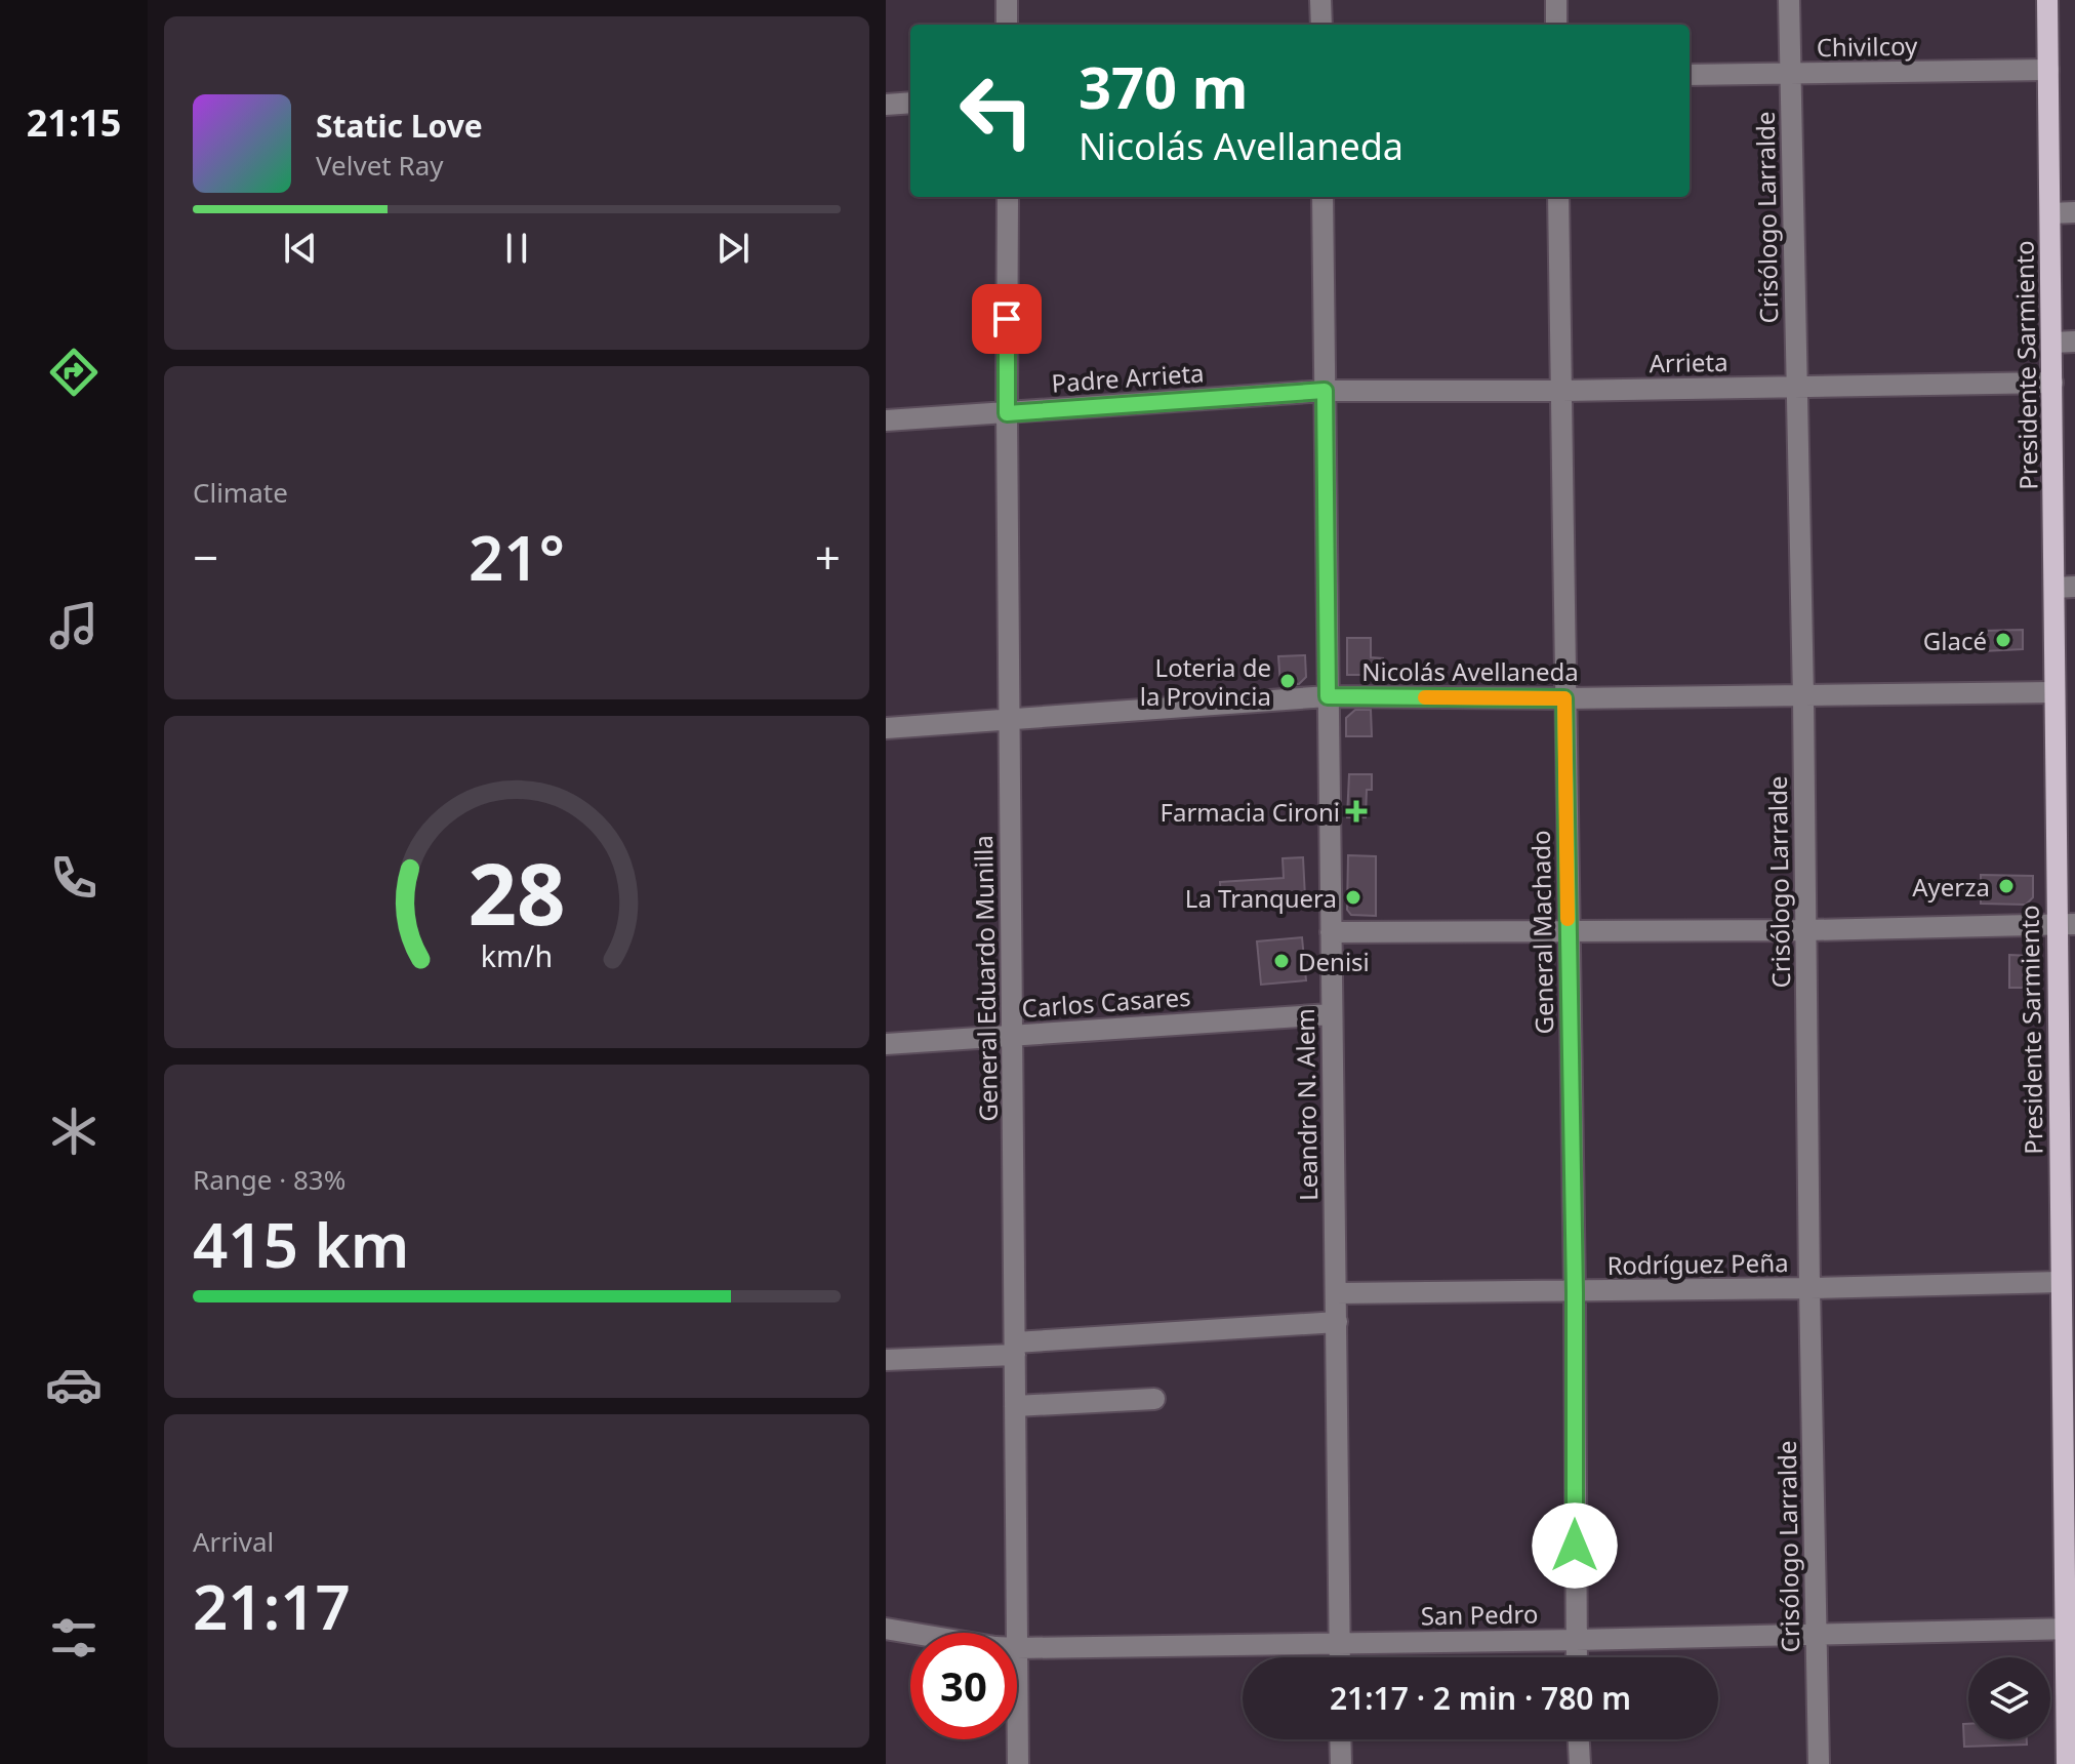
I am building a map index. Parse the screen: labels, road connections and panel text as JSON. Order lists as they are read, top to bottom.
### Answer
{
  "streets": {
    "main road": ["Presidente Sarmiento"],
    "street": [
      "Chivilcoy",
      "Crisólogo Larralde",
      "Arrieta",
      "Padre Arrieta",
      "Nicolás Avellaneda",
      "General Machado",
      "General Eduardo Munilla",
      "Carlos Casares",
      "Leandro N. Alem",
      "Rodríguez Peña",
      "San Pedro"
    ]
  },
  "crossings": [
    ["Chivilcoy", "Crisólogo Larralde"],
    ["Chivilcoy", "Presidente Sarmiento"],
    ["Crisólogo Larralde", "Arrieta"],
    ["Crisólogo Larralde", "Nicolás Avellaneda"],
    ["Crisólogo Larralde", "Rodríguez Peña"],
    ["Crisólogo Larralde", "San Pedro"],
    ["Arrieta", "Presidente Sarmiento"],
    ["Arrieta", "Padre Arrieta"],
    ["Arrieta", "General Machado"],
    ["Arrieta", "Leandro N. Alem"],
    ["Presidente Sarmiento", "Nicolás Avellaneda"],
    ["Presidente Sarmiento", "Rodríguez Peña"],
    ["Presidente Sarmiento", "San Pedro"],
    ["Padre Arrieta", "General Eduardo Munilla"],
    ["Padre Arrieta", "Leandro N. Alem"],
    ["Nicolás Avellaneda", "General Machado"],
    ["Nicolás Avellaneda", "General Eduardo Munilla"],
    ["Nicolás Avellaneda", "Leandro N. Alem"],
    ["General Machado", "Rodríguez Peña"],
    ["General Machado", "San Pedro"],
    ["General Eduardo Munilla", "Carlos Casares"],
    ["General Eduardo Munilla", "San Pedro"],
    ["Carlos Casares", "Leandro N. Alem"],
    ["Leandro N. Alem", "Rodríguez Peña"],
    ["Leandro N. Alem", "San Pedro"]
  ],
  "places": {
    "other": [
      "Glacé",
      "Loteria de la Provincia",
      "Ayerza",
      "La Tranquera",
      "Denisi"
    ],
    "health": ["Farmacia Cironi"]
  },
  "page": {
    "tabs": "21:15",
    "turn": ["370 m", "Nicolás Avellaneda"],
    "song": ["Static Love", "Velvet Ray"],
    "tile": [
      "Climate",
      ["Range · 83%", "415 km"],
      ["Arrival", "21:17"]
    ],
    "heat": ["−", "21°", "+"],
    "limit": "30",
    "trip": "21:17 · 2 min · 780 m",
    "gauge": ["28", "km/h"]
  }
}
